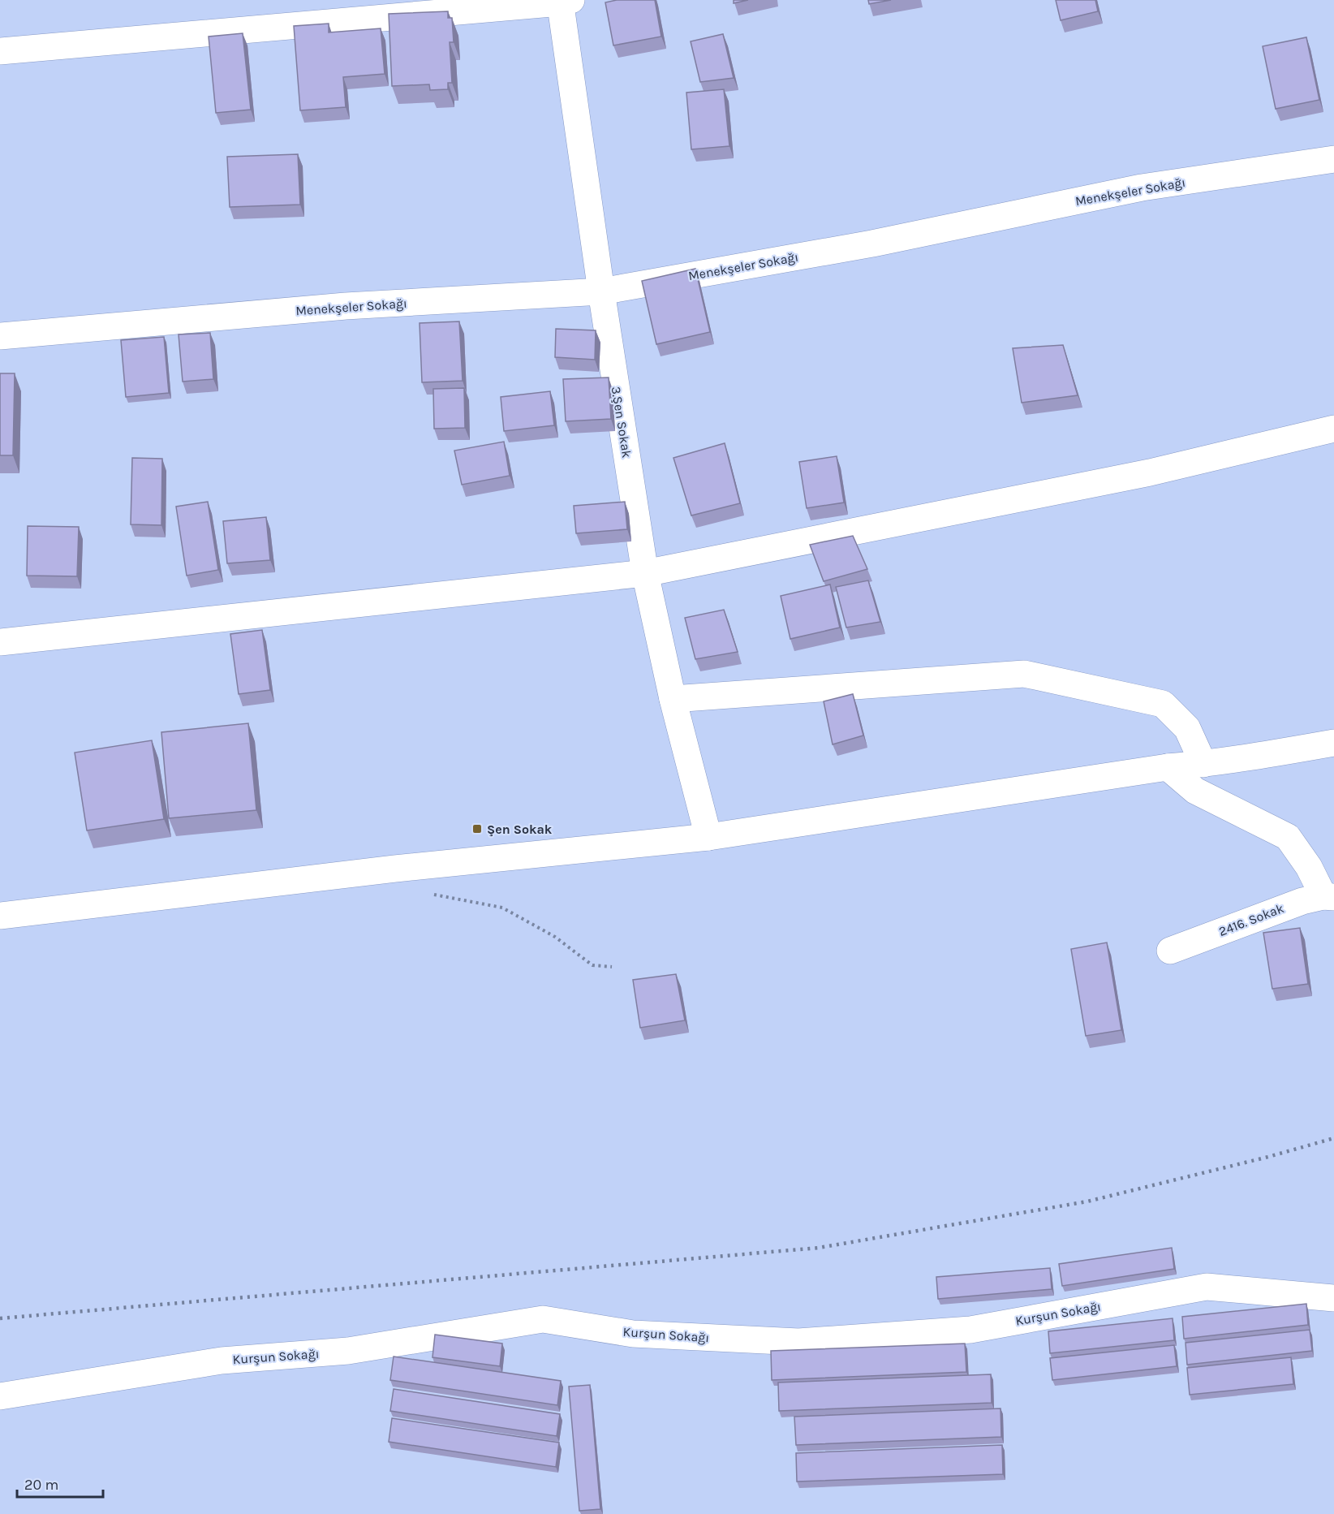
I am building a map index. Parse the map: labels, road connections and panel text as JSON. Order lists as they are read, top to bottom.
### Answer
{
  "streets": {
    "street": [
      "Menekşeler Sokağı",
      "3.Şen Sokak",
      "2416. Sokak",
      "Kurşun Sokağı"
    ]
  },
  "crossings": [
    ["Menekşeler Sokağı", "3.Şen Sokak"]
  ],
  "places": {
    "transit": ["Şen Sokak"]
  },
  "scale_bar": "20 m"
}
